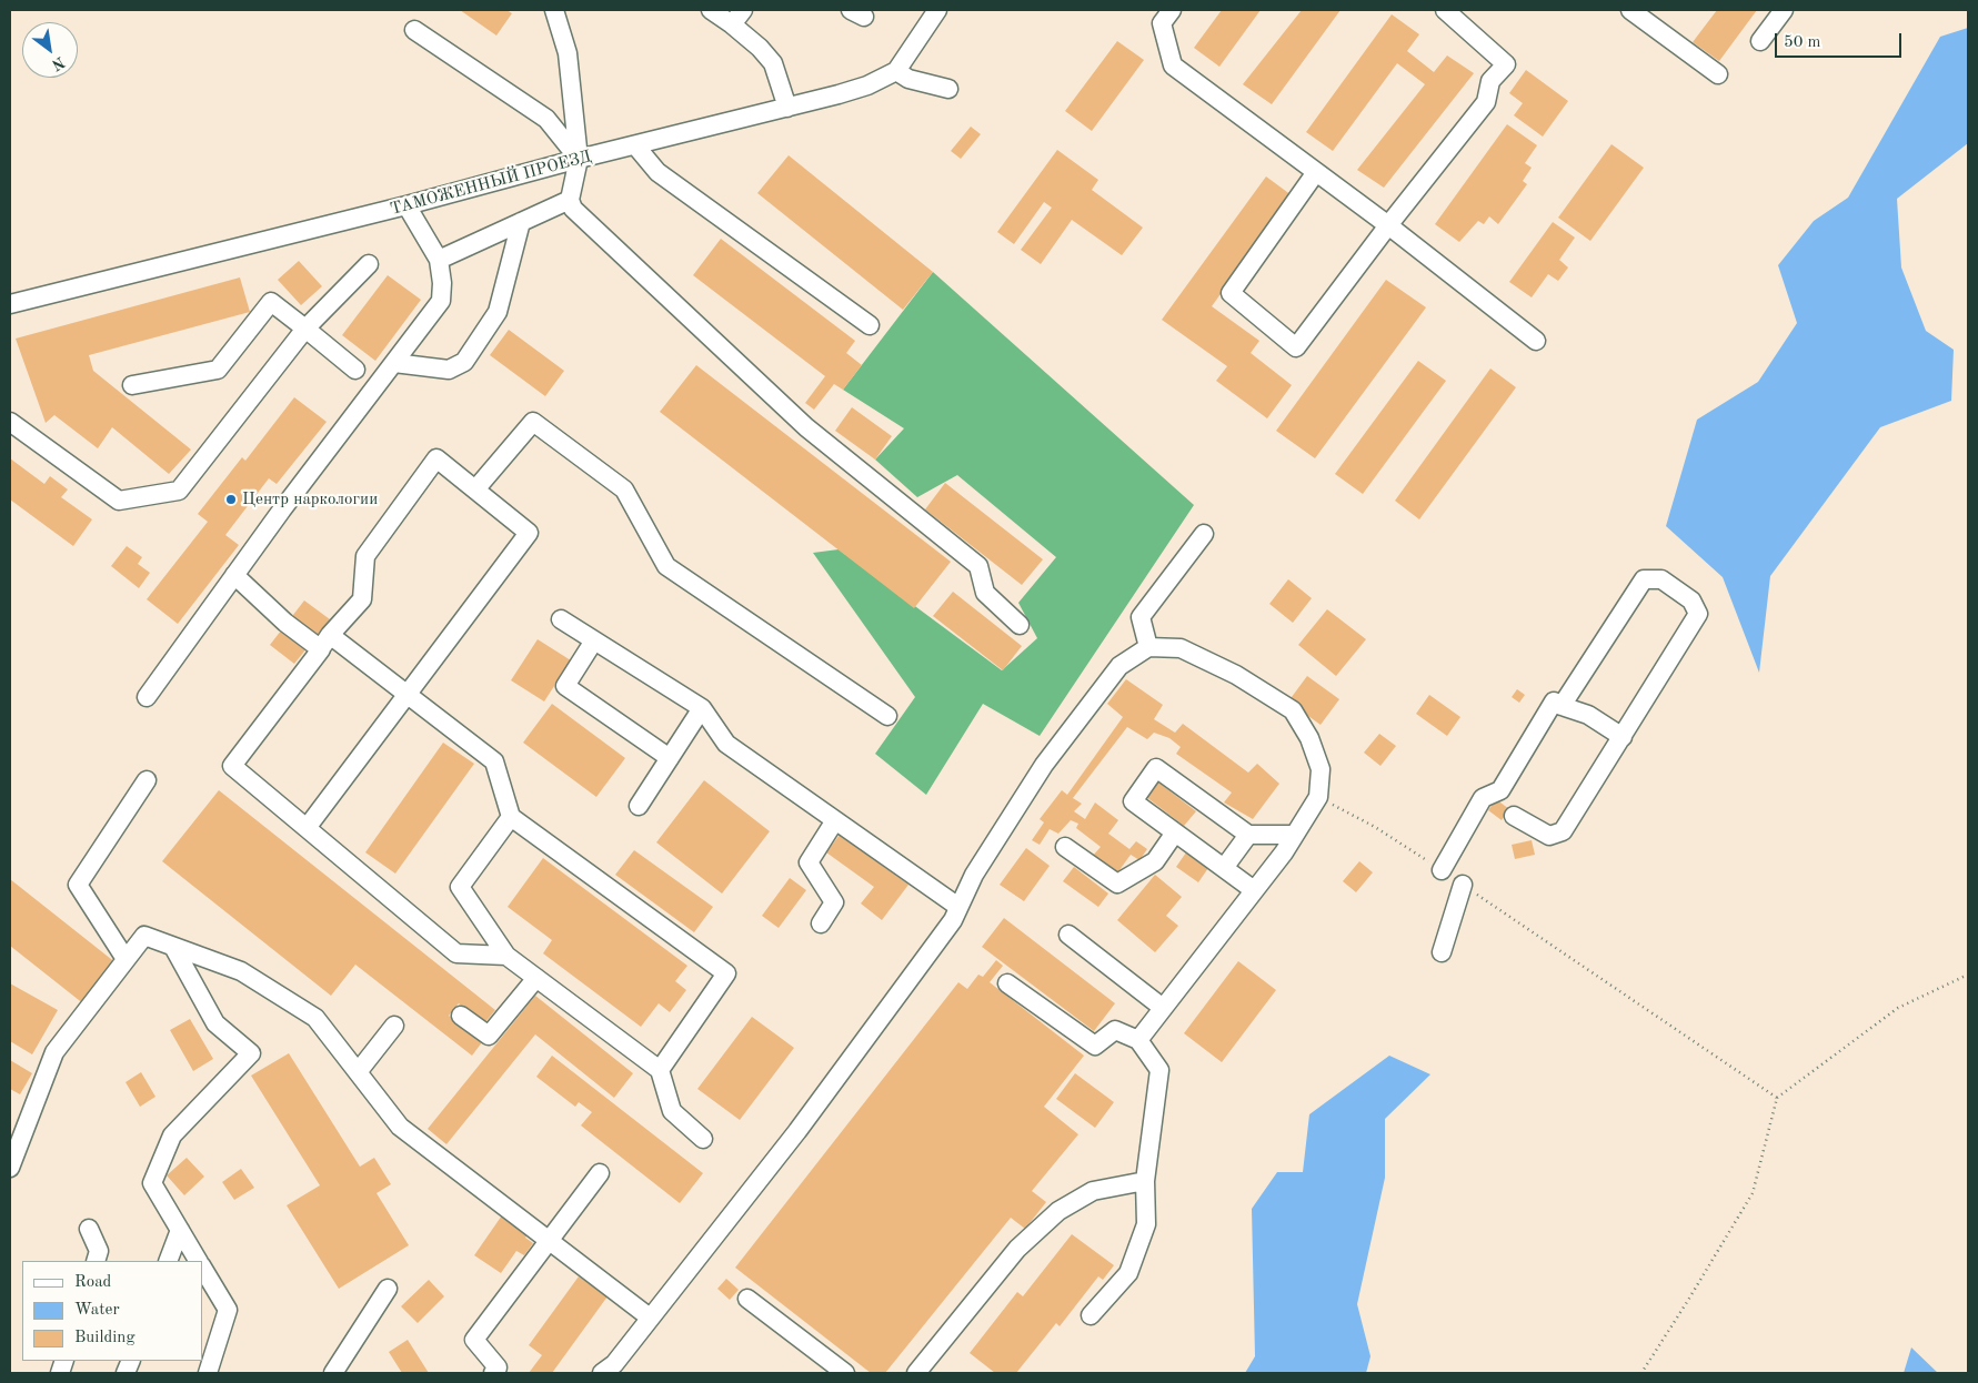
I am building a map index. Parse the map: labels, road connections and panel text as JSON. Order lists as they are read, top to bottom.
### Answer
{
  "streets": {
    "street": ["ТАМОЖЕННЫЙ ПРОЕЗД"]
  },
  "places": ["Центр наркологии"],
  "legend": ["Road", "Water", "Building"],
  "scale_bar": "50 m",
  "north": "bottom right"
}
